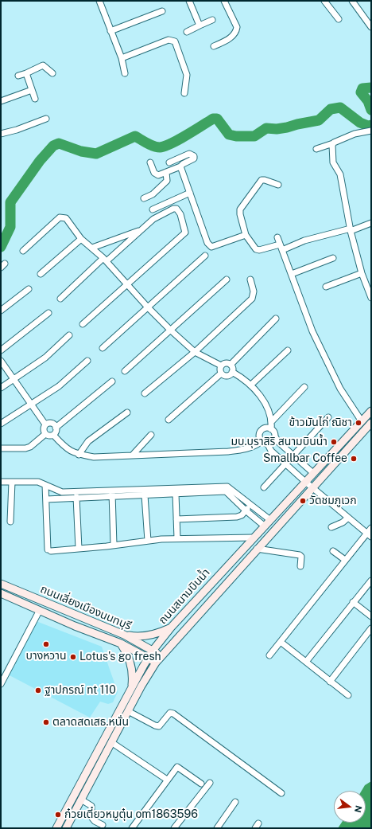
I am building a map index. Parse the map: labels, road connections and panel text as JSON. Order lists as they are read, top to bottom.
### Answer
{
  "streets": {
    "main road": ["ถนนสนามบินน้ำ", "ถนนเลี่ยงเมืองนนทบุรี"]
  },
  "crossings": [
    ["ถนนสนามบินน้ำ", "ถนนเลี่ยงเมืองนนทบุรี"]
  ],
  "places": [
    "ข้าวมันไก่ ณิชา",
    "มบ.บุราสิริ สนามบินน้ำ",
    "Smallbar Coffee",
    "วัดชมภูเวก",
    "บางหวาน",
    "Lotus's go fresh",
    "ฐาปกรณ์ nt 110",
    "ตลาดสดเสธ.หนั่น",
    "ก๋วยเตี๋ยวหมูตุ๋น om1863596"
  ],
  "north": "right"
}
